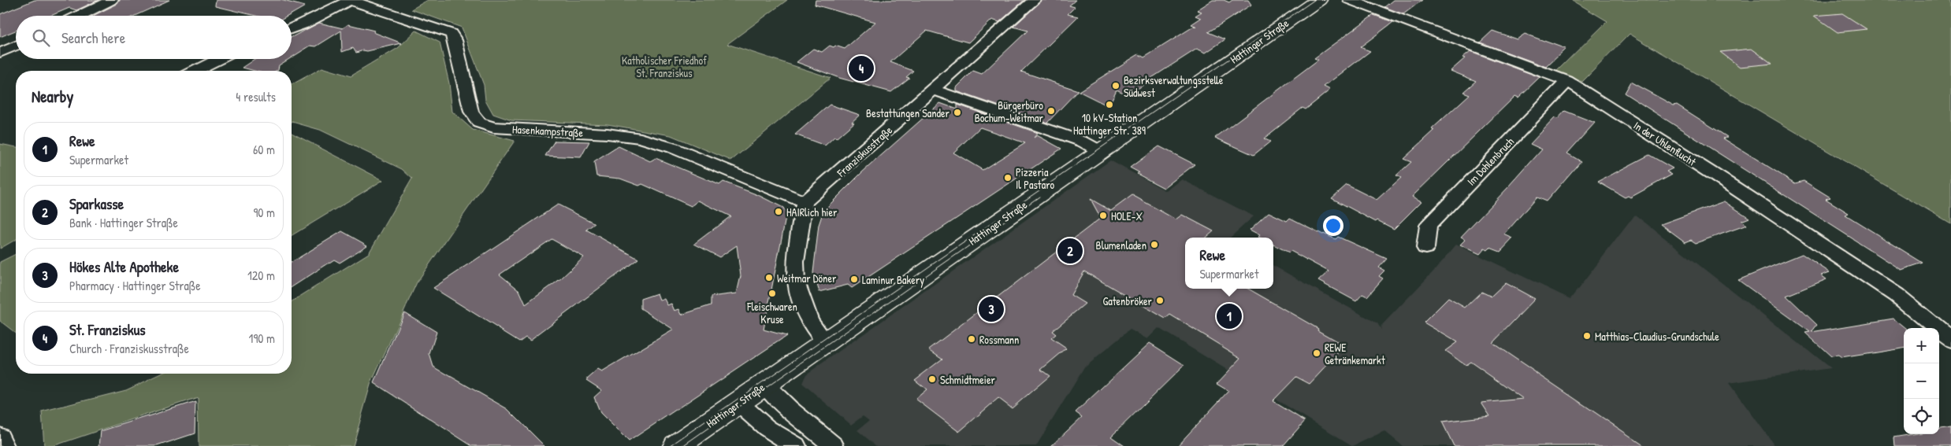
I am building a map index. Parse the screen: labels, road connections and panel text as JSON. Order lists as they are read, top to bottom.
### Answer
{
  "streets": {
    "main road": ["Hattinger Straße"],
    "street": [
      "Hasenkampstraße",
      "In der Uhlenflucht",
      "Franziskusstraße",
      "Im Dohlenbruch"
    ]
  },
  "crossings": [
    ["Hasenkampstraße", "Franziskusstraße"],
    ["In der Uhlenflucht", "Im Dohlenbruch"]
  ],
  "parks": ["Katholischer Friedhof St. Franziskus"],
  "places": [
    "Bezirksverwaltungsstelle Südwest",
    "10 kV-Station Hattinger Str. 389",
    "Bürgerbüro Bochum-Weitmar",
    "Bestattungen Sander",
    "Pizzeria Il Pastaro",
    "HAIRlich hier",
    "HOLE-X",
    "Blumenladen",
    "Weitmar Döner",
    "Laminur Bakery",
    "Fleischwaren Kruse",
    "Gatenbröker",
    "Matthias-Claudius-Grundschule",
    "Rossmann",
    "REWE Getränkemarkt",
    "Schmidtmeier"
  ],
  "page": {
    "search": "Search here",
    "pins": [
      "4",
      "2",
      "3",
      "1"
    ],
    "heading": ["Nearby", "4 results"],
    "list": [
      {
        "mark": "1",
        "name": "Rewe",
        "note": "Supermarket",
        "value": "60 m"
      },
      {
        "mark": "2",
        "name": "Sparkasse",
        "note": "Bank · Hattinger Straße",
        "value": "90 m"
      },
      {
        "mark": "3",
        "name": "Hökes Alte Apotheke",
        "note": "Pharmacy · Hattinger Straße",
        "value": "120 m"
      },
      {
        "mark": "4",
        "name": "St. Franziskus",
        "note": "Church · Franziskusstraße",
        "value": "190 m"
      }
    ],
    "popup": ["Rewe", "Supermarket"],
    "map_buttons": ["+", "−"]
  }
}
